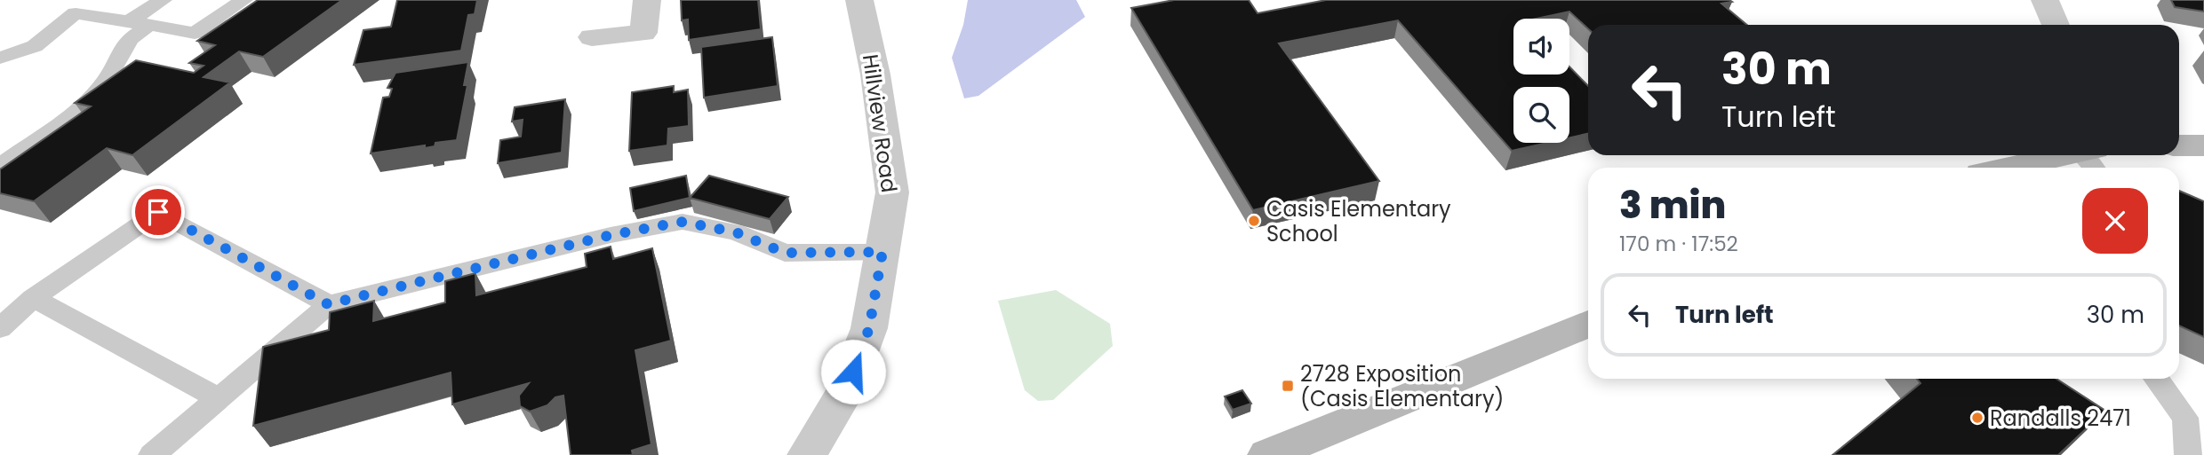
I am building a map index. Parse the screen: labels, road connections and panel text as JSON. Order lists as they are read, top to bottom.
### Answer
{
  "streets": {
    "street": ["Hillview Road"]
  },
  "places": {
    "other": ["Casis Elementary School", "Randalls 2471"],
    "transit": ["2728 Exposition (Casis Elementary)"]
  },
  "page": {
    "turn": ["30 m", "Turn left"],
    "heading": ["3 min", "170 m · 17:52"],
    "list": [
      {
        "name": "Turn left",
        "value": "30 m"
      }
    ]
  }
}
